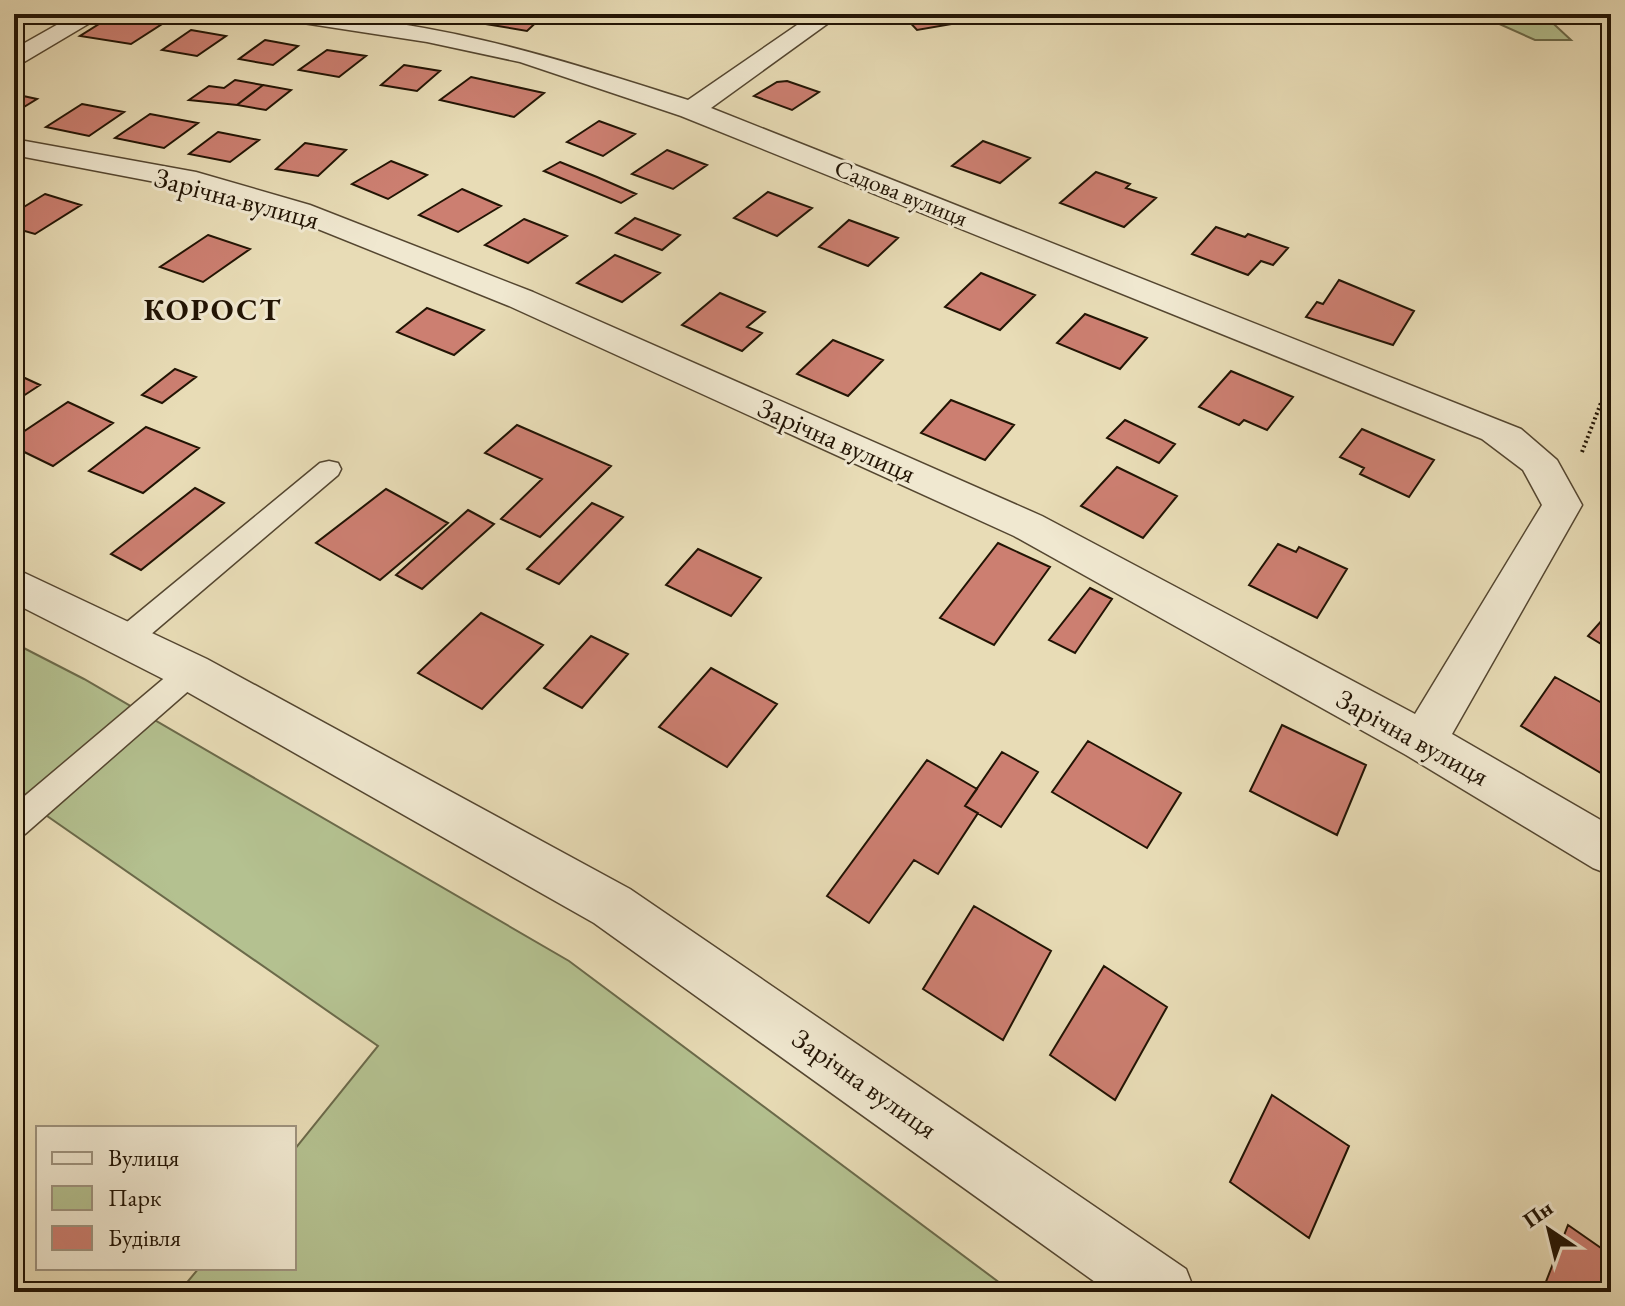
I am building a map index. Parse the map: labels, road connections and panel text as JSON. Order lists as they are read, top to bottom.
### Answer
{
  "streets": {
    "street": ["Садова вулиця", "Зарічна вулиця"]
  },
  "districts": ["КОРОСТ"],
  "legend": ["Вулиця", "Парк", "Будівля"],
  "north": "top left"
}
